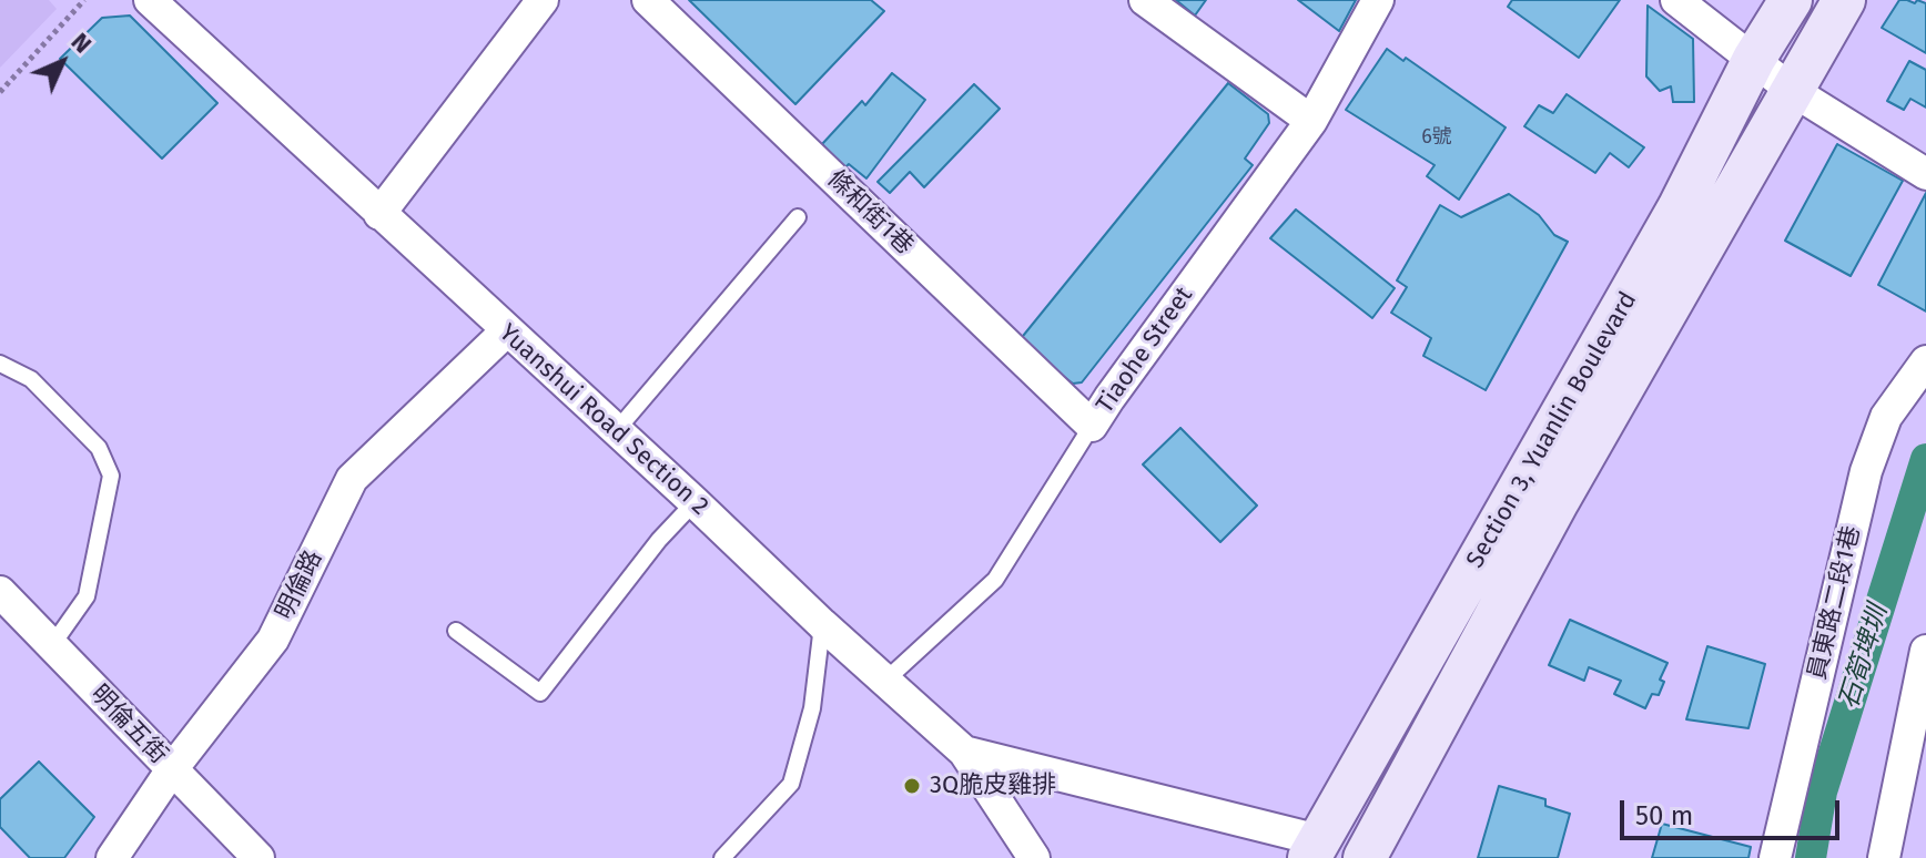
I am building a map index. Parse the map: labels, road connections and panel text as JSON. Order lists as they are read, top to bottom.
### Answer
{
  "streets": {
    "street": [
      "條和街1巷",
      "Tiaohe Street",
      "Yuanshui Road Section 2",
      "Section 3, Yuanlin Boulevard",
      "明倫路",
      "員東路二段1巷",
      "明倫五街"
    ]
  },
  "crossings": [
    ["條和街1巷", "Tiaohe Street"],
    ["Tiaohe Street", "Yuanshui Road Section 2"],
    ["Yuanshui Road Section 2", "明倫路"],
    ["明倫路", "明倫五街"]
  ],
  "water": ["石筍埤圳"],
  "places": ["3Q脆皮雞排"],
  "house_numbers": ["6號"],
  "scale_bar": "50 m",
  "north": "top right"
}
